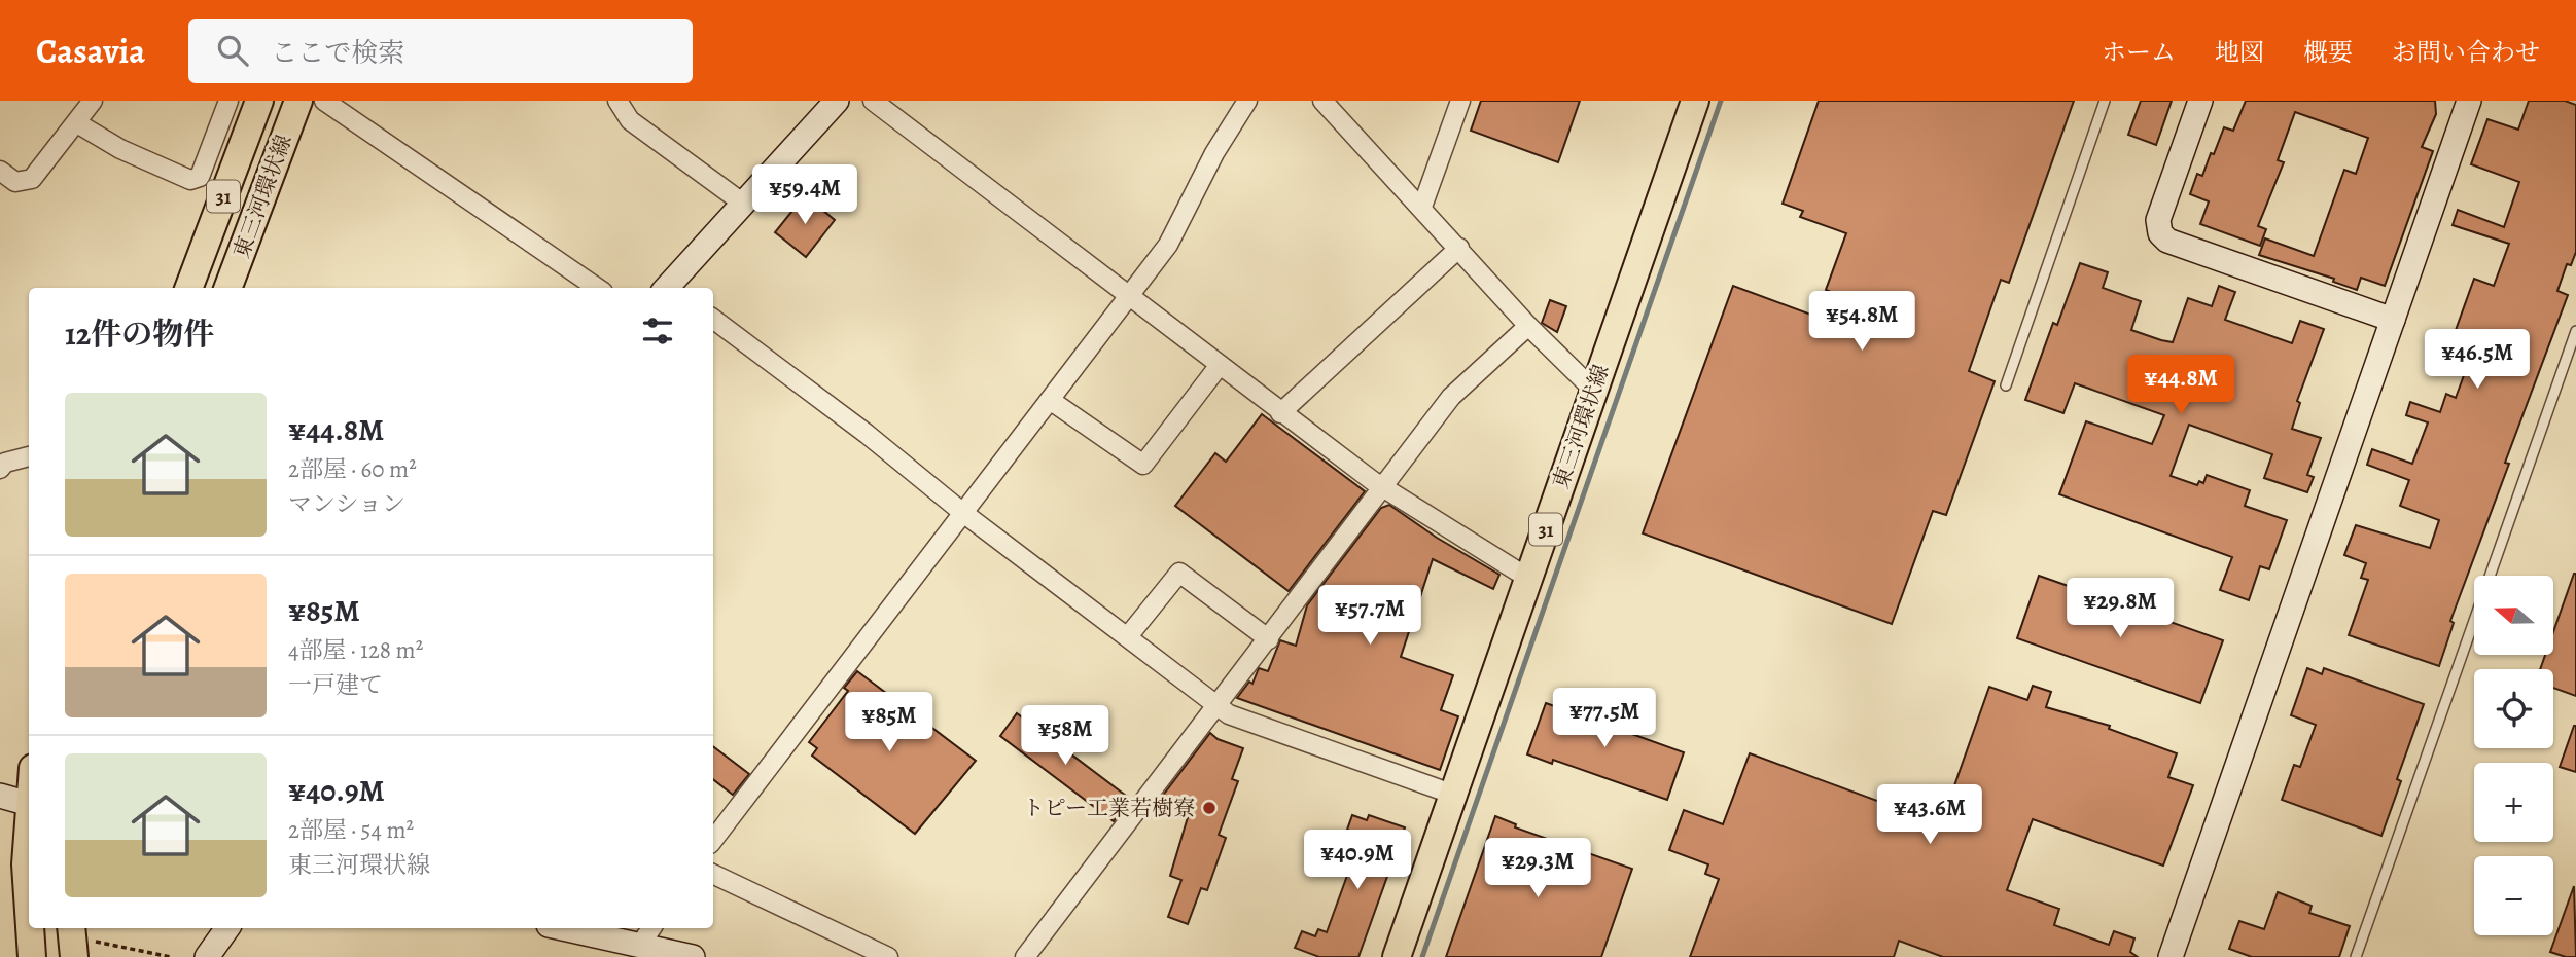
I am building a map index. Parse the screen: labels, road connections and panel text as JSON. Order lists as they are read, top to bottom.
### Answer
{
  "streets": {
    "main road": ["31", "東三河環状線"]
  },
  "places": ["トピー工業若樹寮"],
  "north": "left",
  "page": {
    "header": "Casavia",
    "search": "ここで検索",
    "nav": [
      "ホーム",
      "地図",
      "概要",
      "お問い合わせ"
    ],
    "price": [
      "¥59.4M",
      "¥54.8M",
      "¥46.5M",
      "¥44.8M",
      "¥29.8M",
      "¥57.7M",
      "¥77.5M",
      "¥85M",
      "¥58M",
      "¥43.6M",
      "¥40.9M",
      "¥29.3M"
    ],
    "heading": "12件の物件",
    "list": [
      {
        "name": "¥44.8M",
        "note": "2部屋 · 60 m² · マンション"
      },
      {
        "name": "¥85M",
        "note": "4部屋 · 128 m² · 一戸建て"
      },
      {
        "name": "¥40.9M",
        "note": "2部屋 · 54 m² · 東三河環状線"
      }
    ],
    "map_buttons": ["+", "−"]
  }
}
